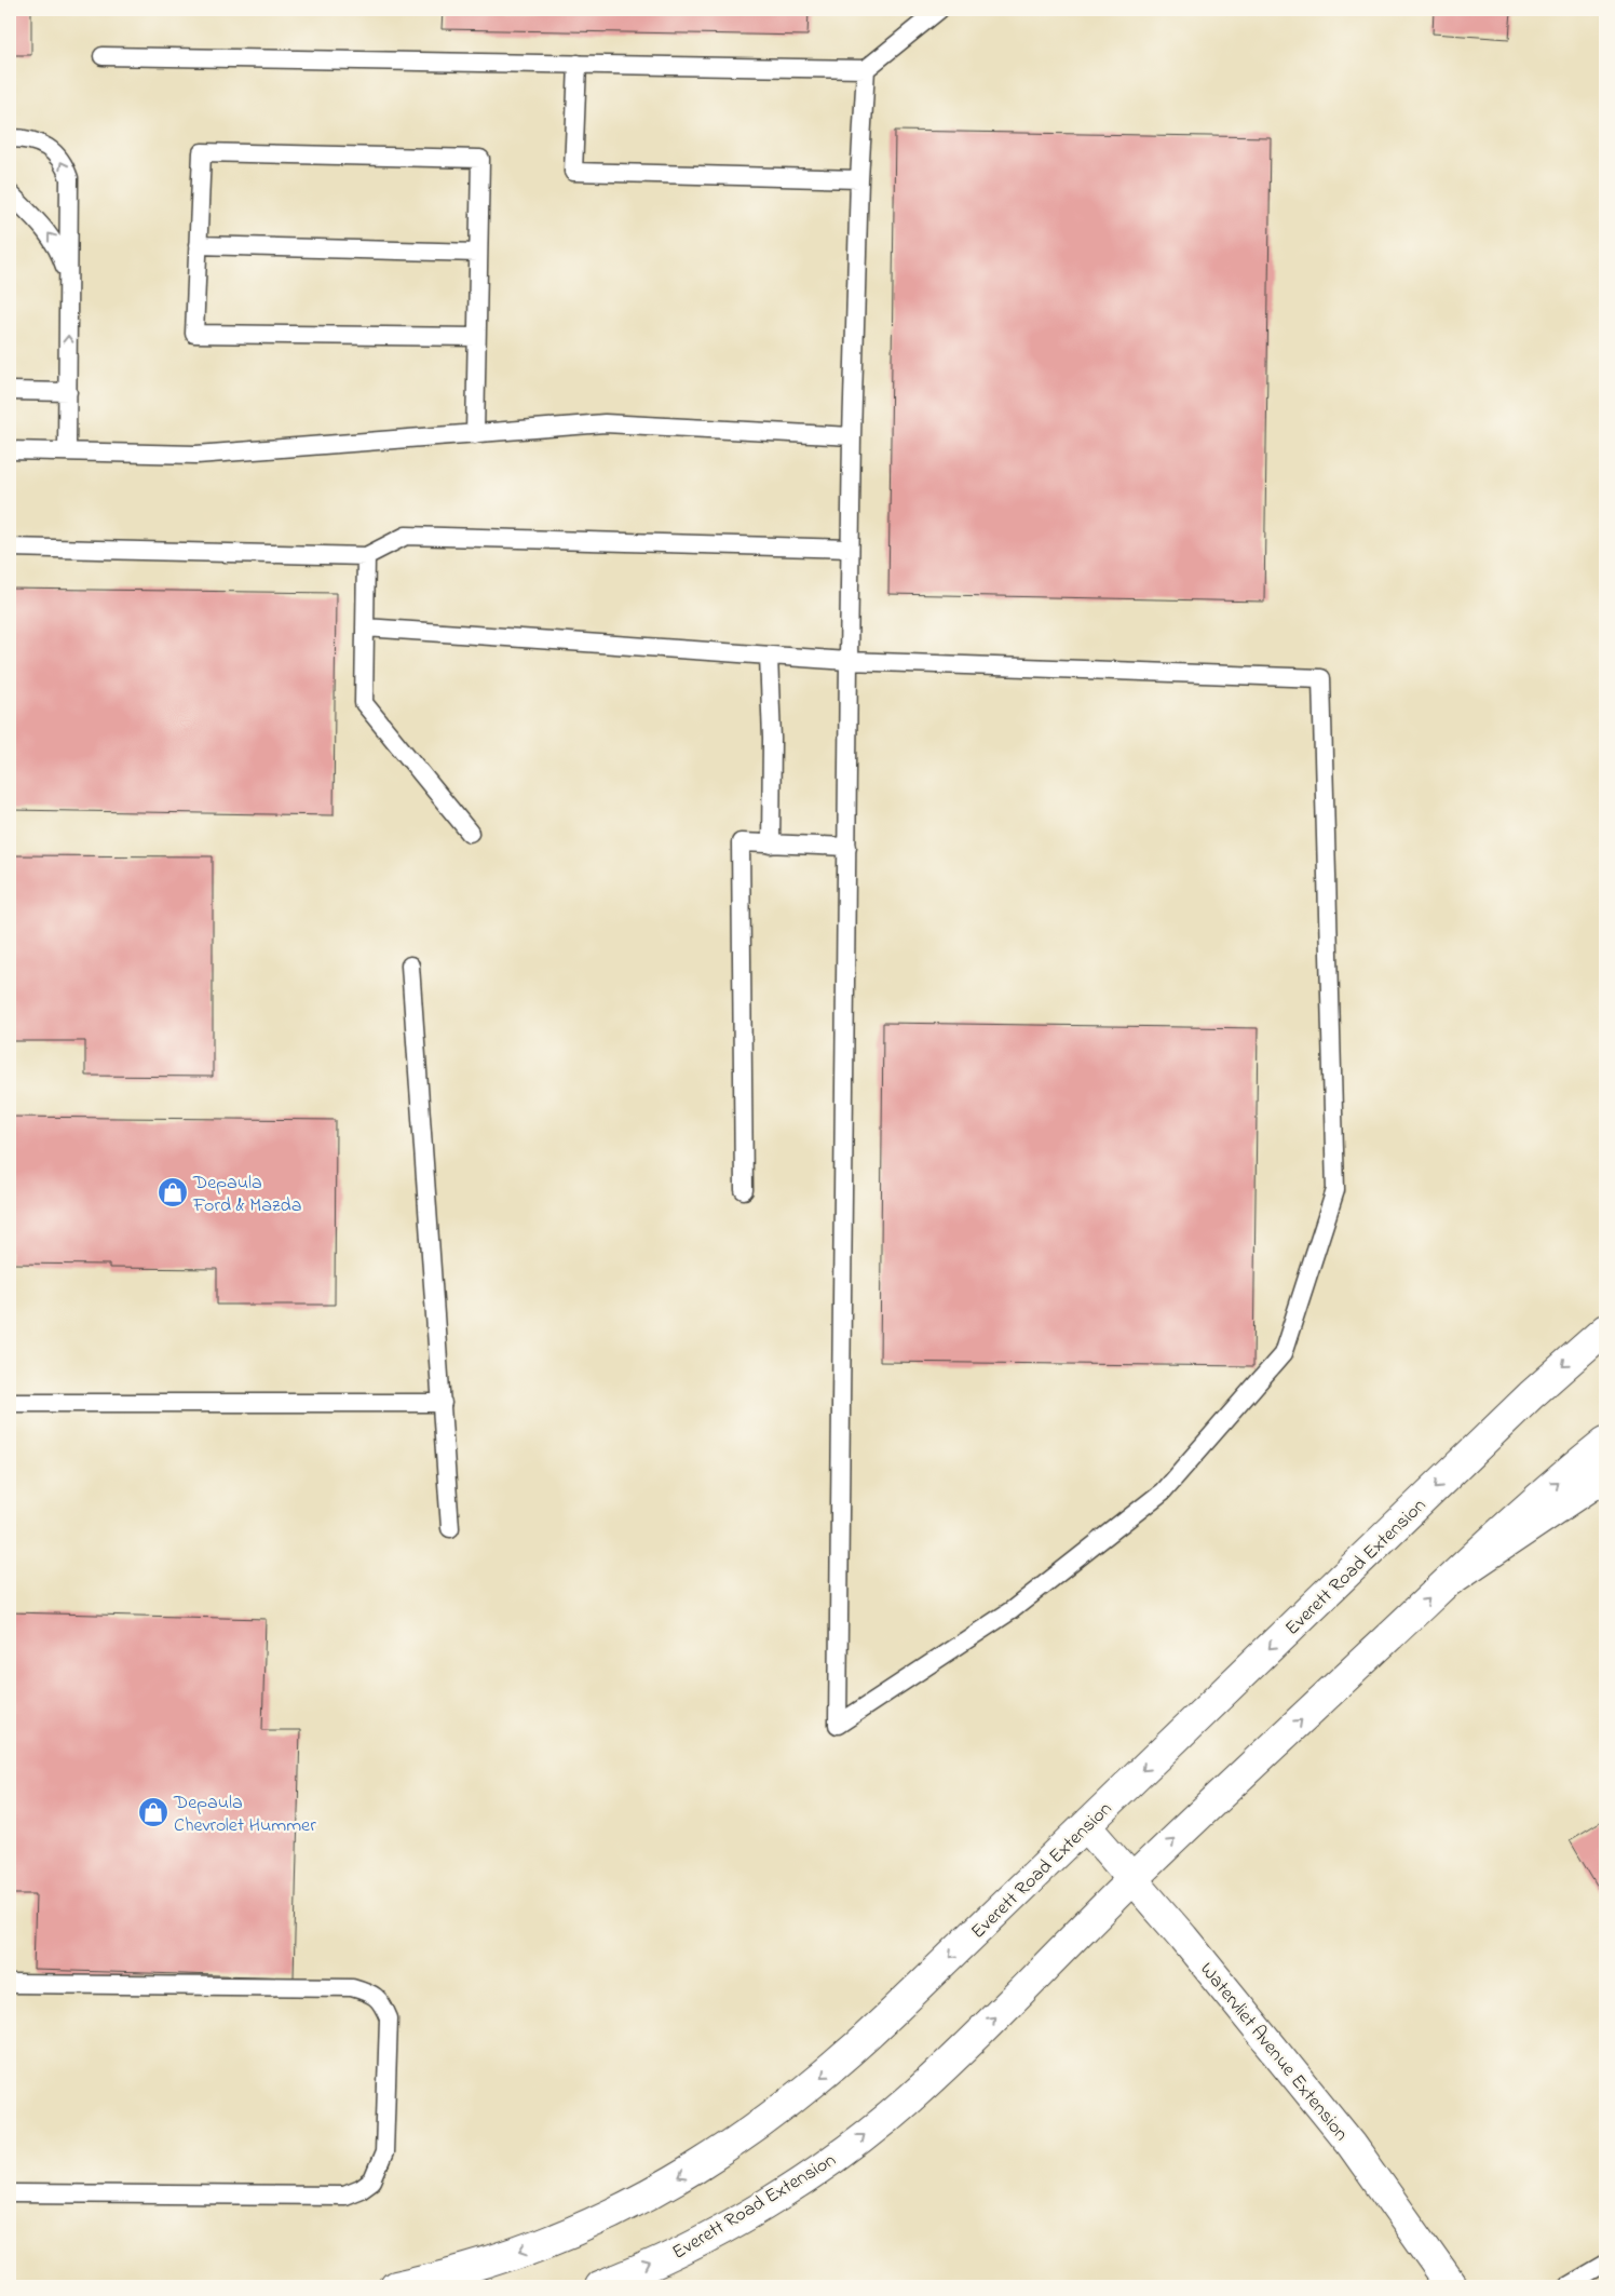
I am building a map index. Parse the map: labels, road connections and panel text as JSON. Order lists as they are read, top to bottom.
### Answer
{
  "streets": {
    "main road": ["Everett Road Extension", "Watervliet Avenue Extension"]
  },
  "crossings": [
    ["Everett Road Extension", "Watervliet Avenue Extension"]
  ],
  "places": {
    "shop": ["Depaula Ford & Mazda", "Depaula Chevrolet Hummer"]
  }
}
